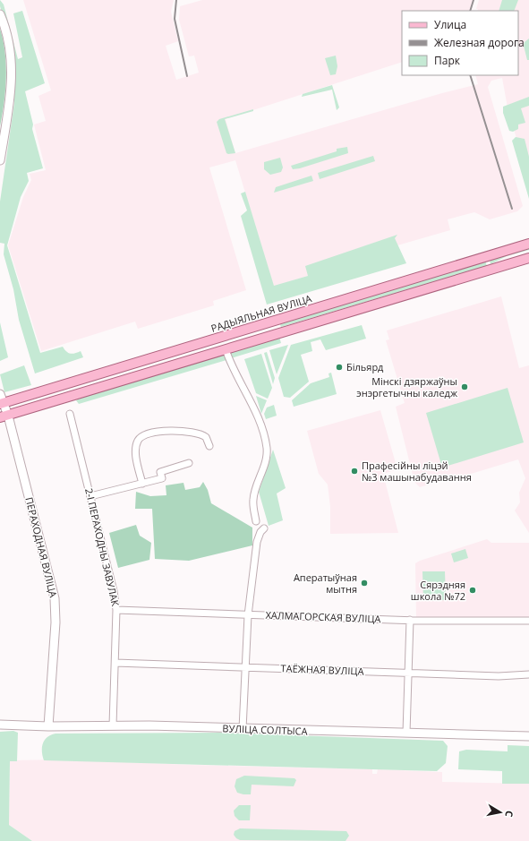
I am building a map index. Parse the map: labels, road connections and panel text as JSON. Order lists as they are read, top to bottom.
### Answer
{
  "streets": {
    "main road": ["РАДЫЯЛЬНАЯ ВУЛІЦА", "ПЕРАХОДНАЯ ВУЛІЦА", "ВУЛІЦА СОЛТЫСА"],
    "street": ["2-І ПЕРАХОДНЫ ЗАВУЛАК", "ХАЛМАГОРСКАЯ ВУЛІЦА", "ТАЁЖНАЯ ВУЛІЦА"]
  },
  "crossings": [
    ["РАДЫЯЛЬНАЯ ВУЛІЦА", "ПЕРАХОДНАЯ ВУЛІЦА"],
    ["ПЕРАХОДНАЯ ВУЛІЦА", "ВУЛІЦА СОЛТЫСА"],
    ["2-І ПЕРАХОДНЫ ЗАВУЛАК", "ХАЛМАГОРСКАЯ ВУЛІЦА"],
    ["2-І ПЕРАХОДНЫ ЗАВУЛАК", "ТАЁЖНАЯ ВУЛІЦА"],
    ["2-І ПЕРАХОДНЫ ЗАВУЛАК", "ВУЛІЦА СОЛТЫСА"]
  ],
  "places": [
    "Більярд",
    "Мінскі дзяржаўны энэргетычны каледж",
    "Прафесійны ліцэй №3 машынабудавання",
    "Аператыўная мытня",
    "Сярэдняя школа №72"
  ],
  "legend": ["Улица", "Железная дорога", "Парк"],
  "north": "right"
}
